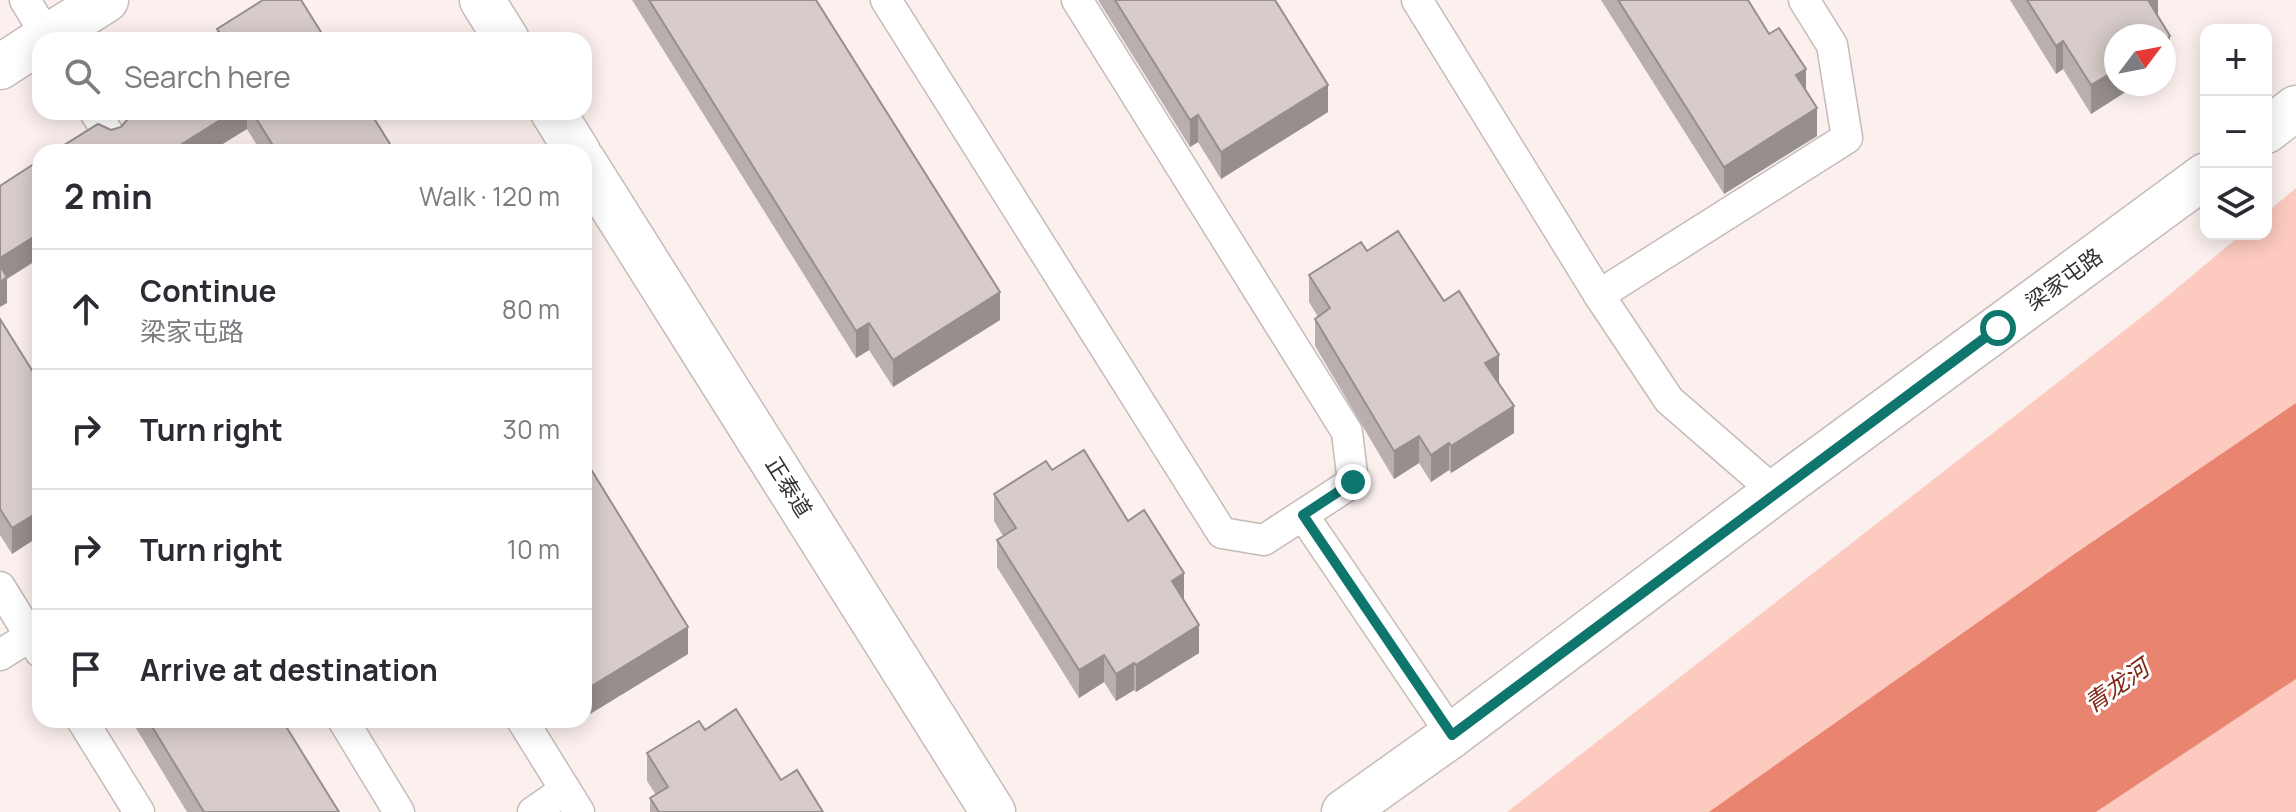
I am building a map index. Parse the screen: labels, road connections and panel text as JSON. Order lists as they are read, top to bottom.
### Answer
{
  "streets": {
    "street": ["梁家屯路", "正泰道"]
  },
  "water": ["青龙河"],
  "north": "top right",
  "page": {
    "map_buttons": ["+", "−"],
    "search": "Search here",
    "heading": ["2 min", "Walk · 120 m"],
    "list": [
      ["Continue", "梁家屯路", "80 m"],
      ["Turn right", "30 m"],
      ["Turn right", "10 m"],
      "Arrive at destination"
    ]
  }
}
